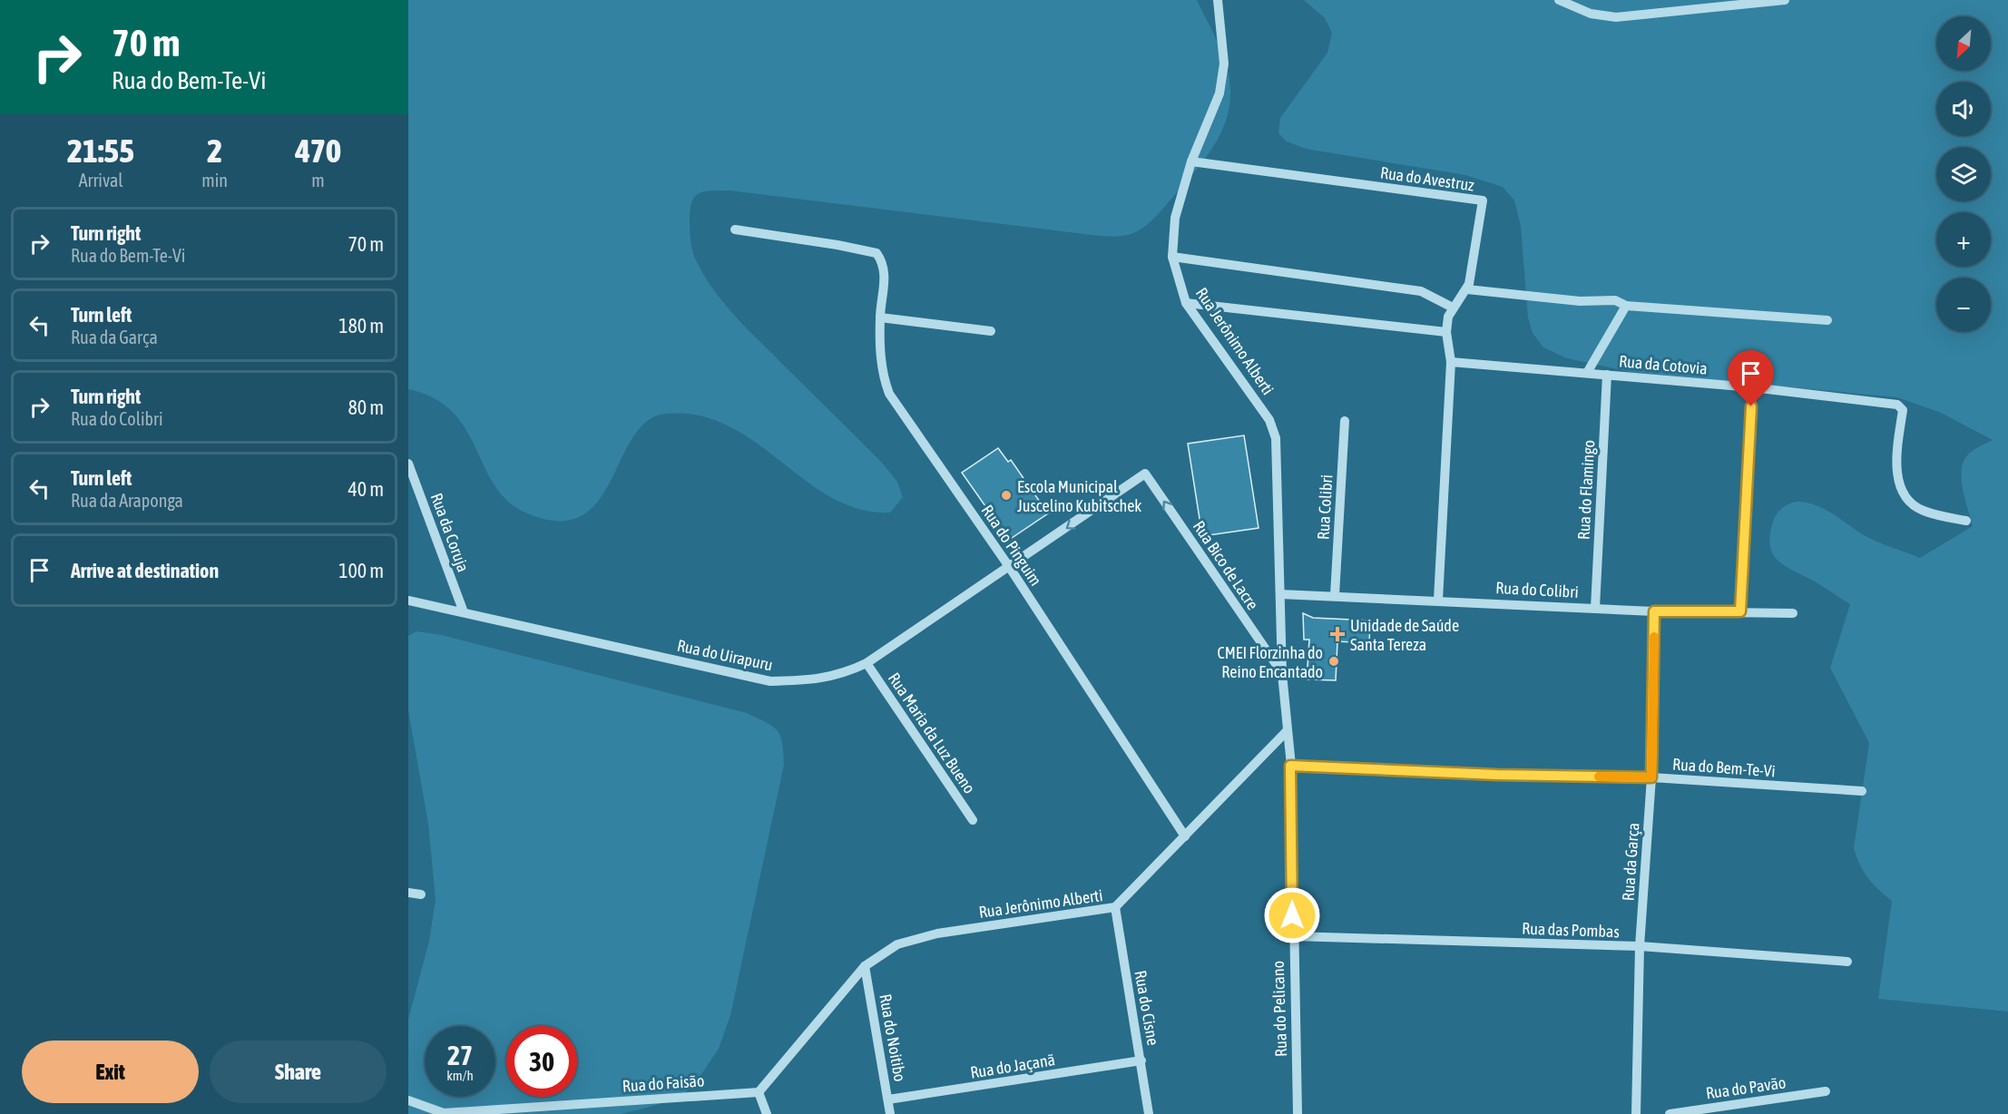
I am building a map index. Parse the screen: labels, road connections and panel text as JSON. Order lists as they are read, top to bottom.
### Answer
{
  "streets": {
    "street": [
      "Rua do Avestruz",
      "Rua Jerônimo Alberti",
      "Rua da Cotovia",
      "Rua do Flamingo",
      "Rua Colibri",
      "Rua da Coruja",
      "Rua do Pinguim",
      "Rua Bico de Lacre",
      "Rua do Colibri",
      "Rua do Uirapuru",
      "Rua Maria da Luz Bueno",
      "Rua do Bem-Te-Vi",
      "Rua da Garça",
      "Rua das Pombas",
      "Rua do Cisne",
      "Rua do Pelicano",
      "Rua do Noitibo",
      "Rua do Jaçanã",
      "Rua do Faisão",
      "Rua do Pavão"
    ]
  },
  "crossings": [
    ["Rua do Avestruz", "Rua Jerônimo Alberti"],
    ["Rua do Avestruz", "Rua da Cotovia"],
    ["Rua do Avestruz", "Rua do Colibri"],
    ["Rua Jerônimo Alberti", "Rua do Pinguim"],
    ["Rua Jerônimo Alberti", "Rua Bico de Lacre"],
    ["Rua Jerônimo Alberti", "Rua do Colibri"],
    ["Rua Jerônimo Alberti", "Rua do Cisne"],
    ["Rua Jerônimo Alberti", "Rua do Pelicano"],
    ["Rua Jerônimo Alberti", "Rua do Noitibo"],
    ["Rua da Cotovia", "Rua do Flamingo"],
    ["Rua do Flamingo", "Rua do Colibri"],
    ["Rua Colibri", "Rua do Colibri"],
    ["Rua da Coruja", "Rua do Uirapuru"],
    ["Rua do Pinguim", "Rua do Uirapuru"],
    ["Rua Bico de Lacre", "Rua do Uirapuru"],
    ["Rua Bico de Lacre", "Rua do Pelicano"],
    ["Rua do Colibri", "Rua da Garça"],
    ["Rua do Uirapuru", "Rua Maria da Luz Bueno"],
    ["Rua do Bem-Te-Vi", "Rua da Garça"],
    ["Rua do Bem-Te-Vi", "Rua do Pelicano"],
    ["Rua da Garça", "Rua das Pombas"],
    ["Rua das Pombas", "Rua do Pelicano"],
    ["Rua do Cisne", "Rua do Jaçanã"],
    ["Rua do Noitibo", "Rua do Jaçanã"]
  ],
  "one_way": ["Rua Bico de Lacre"],
  "places": {
    "other": ["Escola Municipal Juscelino Kubitschek", "CMEI Florzinha do Reino Encantado"],
    "health": ["Unidade de Saúde Santa Tereza"]
  },
  "north": "bottom left",
  "page": {
    "turn": ["70 m", "Rua do Bem-Te-Vi"],
    "map_buttons": ["+", "−"],
    "eta": [
      "21:55",
      "Arrival",
      "2",
      "min",
      "470",
      "m"
    ],
    "list": [
      {
        "name": "Turn right",
        "note": "Rua do Bem-Te-Vi",
        "value": "70 m"
      },
      {
        "name": "Turn left",
        "note": "Rua da Garça",
        "value": "180 m"
      },
      {
        "name": "Turn right",
        "note": "Rua do Colibri",
        "value": "80 m"
      },
      {
        "name": "Turn left",
        "note": "Rua da Araponga",
        "value": "40 m"
      },
      {
        "name": "Arrive at destination",
        "value": "100 m"
      }
    ],
    "speed": "27 km/h",
    "limit": "30",
    "buttons": ["Exit", "Share"]
  }
}
